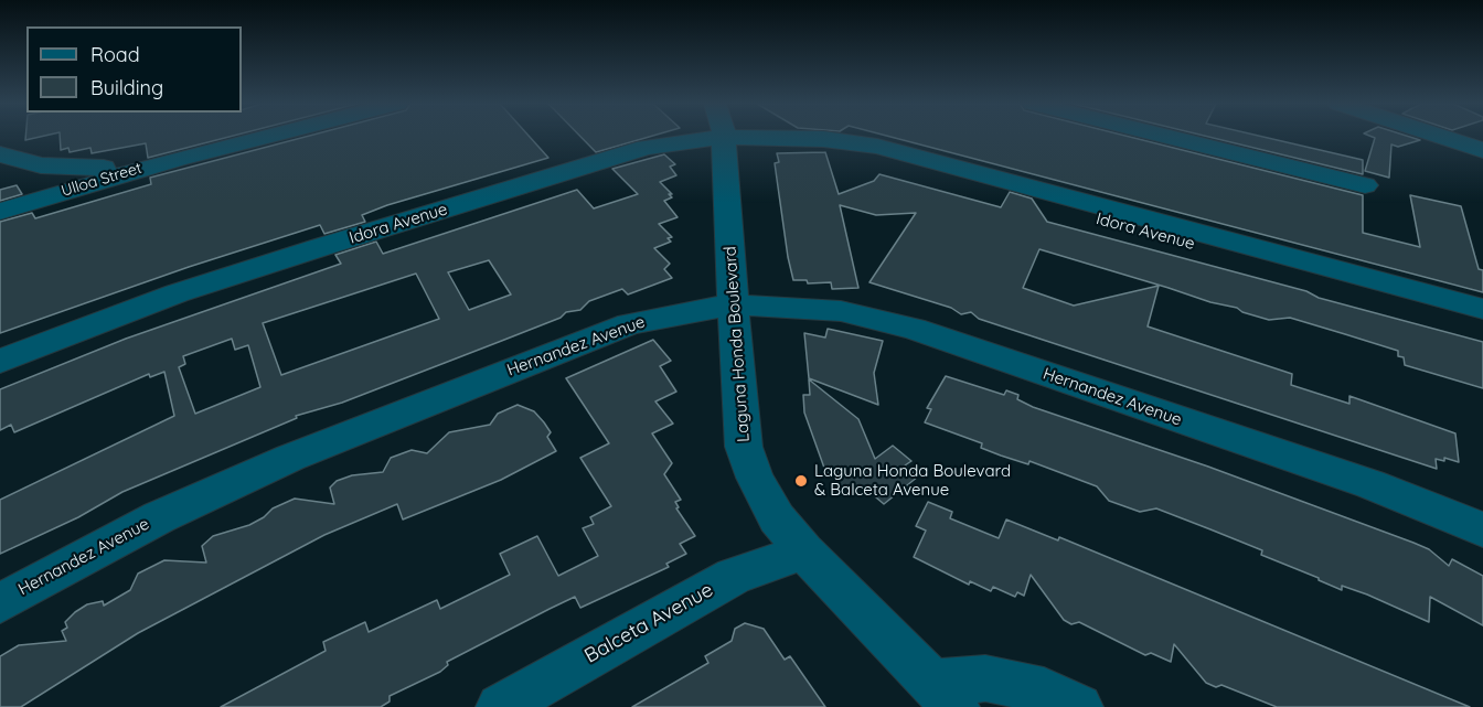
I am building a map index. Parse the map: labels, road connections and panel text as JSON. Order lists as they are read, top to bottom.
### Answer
{
  "streets": {
    "street": [
      "Ulloa Street",
      "Idora Avenue",
      "Laguna Honda Boulevard",
      "Hernandez Avenue",
      "Balceta Avenue"
    ]
  },
  "crossings": [
    ["Laguna Honda Boulevard", "Hernandez Avenue"],
    ["Laguna Honda Boulevard", "Balceta Avenue"]
  ],
  "places": ["Laguna Honda Boulevard & Balceta Avenue"],
  "legend": ["Road", "Building"]
}
